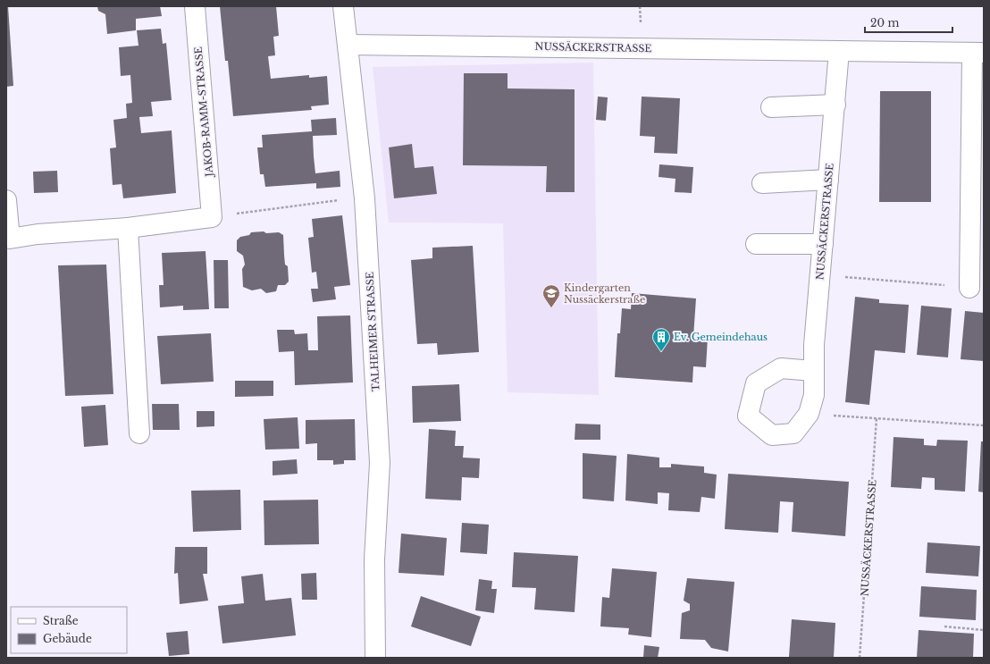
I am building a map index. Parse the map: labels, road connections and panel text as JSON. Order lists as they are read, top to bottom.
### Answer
{
  "streets": {
    "street": ["NUSSÄCKERSTRASSE", "JAKOB-RAMM-STRASSE", "TALHEIMER STRASSE"]
  },
  "crossings": [
    ["NUSSÄCKERSTRASSE", "TALHEIMER STRASSE"]
  ],
  "places": {
    "school or university": ["Kindergarten Nussäckerstraße"],
    "building": ["Ev. Gemeindehaus"]
  },
  "legend": ["Straße", "Gebäude"],
  "scale_bar": "20 m"
}
